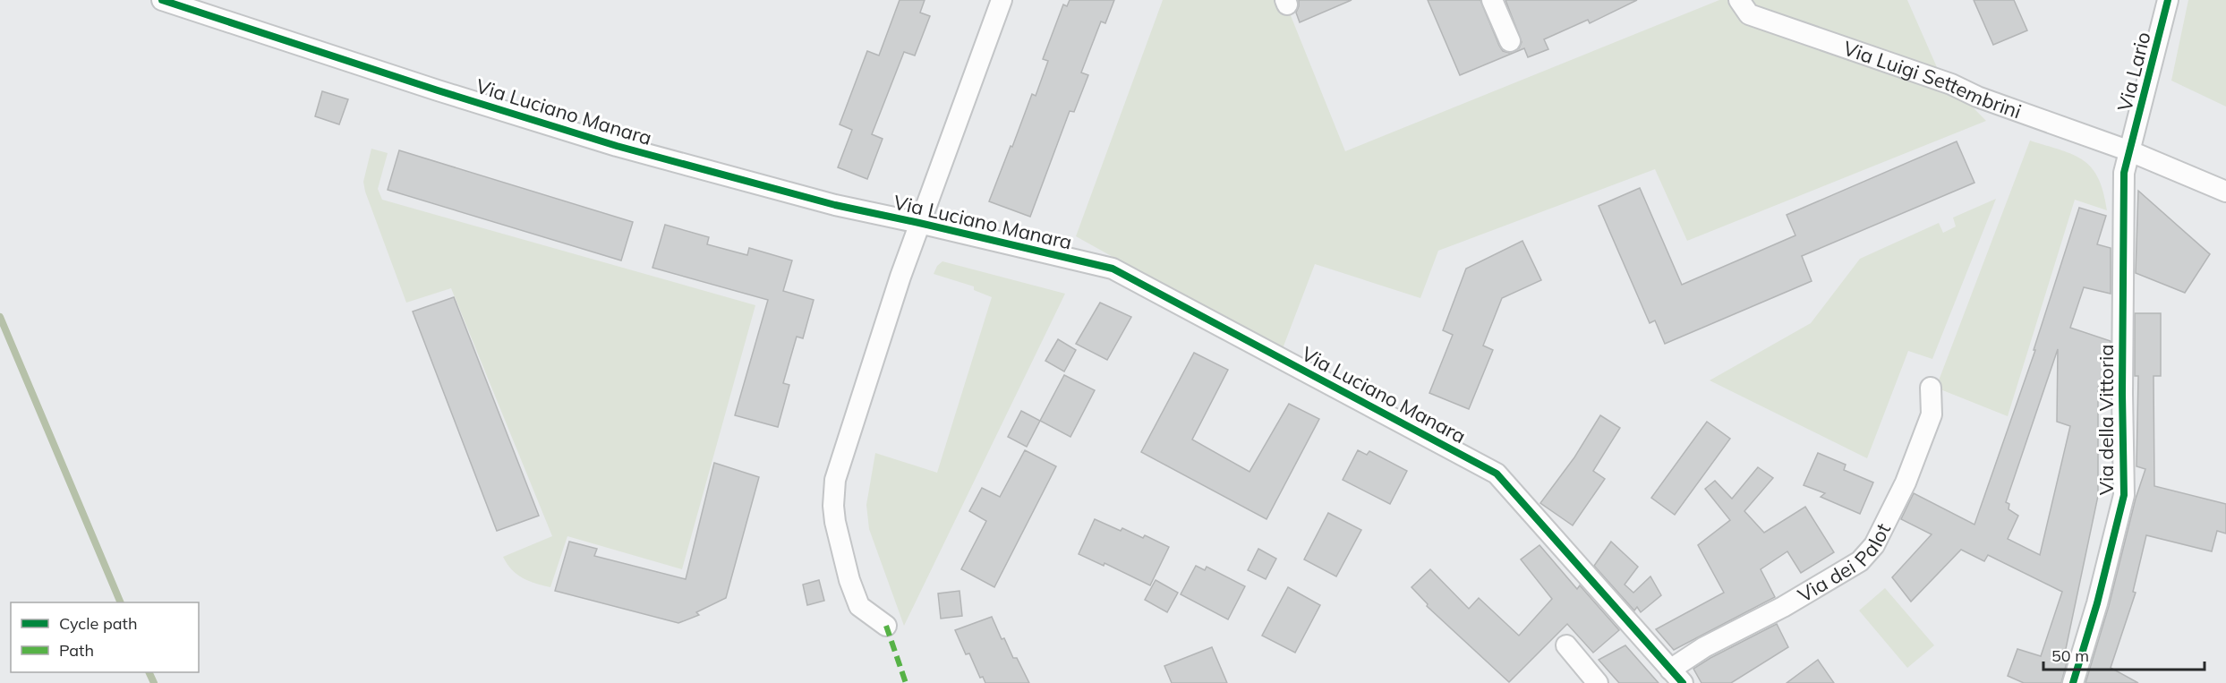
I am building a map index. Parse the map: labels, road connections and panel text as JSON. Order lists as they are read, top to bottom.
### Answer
{
  "streets": {
    "street": [
      "Via Lario",
      "Via Luigi Settembrini",
      "Via Luciano Manara",
      "Via della Vittoria",
      "Via dei Palot"
    ]
  },
  "crossings": [
    ["Via Lario", "Via Luigi Settembrini"],
    ["Via Lario", "Via della Vittoria"],
    ["Via Luigi Settembrini", "Via della Vittoria"],
    ["Via Luciano Manara", "Via dei Palot"]
  ],
  "legend": ["Cycle path", "Path"],
  "scale_bar": "50 m"
}
